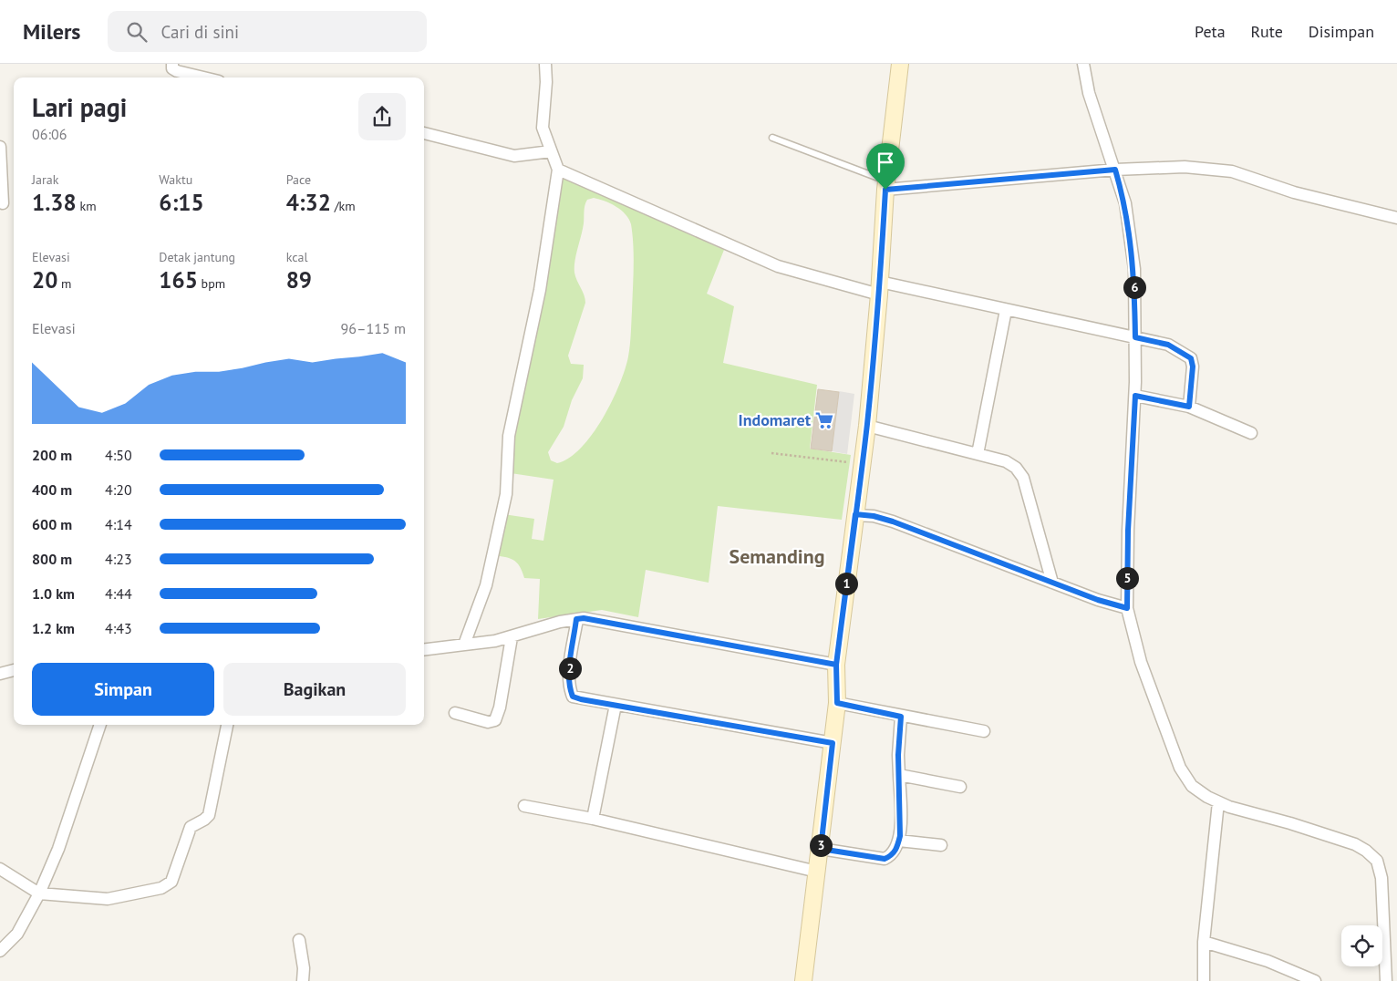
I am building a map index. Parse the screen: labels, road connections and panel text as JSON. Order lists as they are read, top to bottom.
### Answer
{
  "districts": ["Semanding"],
  "places": {
    "supermarket": ["Indomaret"]
  },
  "page": {
    "header": "Milers",
    "search": "Cari di sini",
    "nav": ["Peta", "Rute", "Disimpan"],
    "heading": ["Lari pagi", "06:06"],
    "stats": [
      ["Jarak", "1.38 km"],
      ["Waktu", "6:15"],
      ["Pace", "4:32 /km"],
      ["Elevasi", "20 m"],
      ["Detak jantung", "165 bpm"],
      ["kcal", "89"]
    ],
    "pins": [
      "6",
      "5",
      "1",
      "2",
      "3"
    ],
    "chart": ["Elevasi", "96–115 m"],
    "list": [
      {
        "name": "200 m",
        "note": "4:50"
      },
      {
        "name": "400 m",
        "note": "4:20"
      },
      {
        "name": "600 m",
        "note": "4:14"
      },
      {
        "name": "800 m",
        "note": "4:23"
      },
      {
        "name": "1.0 km",
        "note": "4:44"
      },
      {
        "name": "1.2 km",
        "note": "4:43"
      }
    ],
    "buttons": ["Simpan", "Bagikan"]
  }
}
